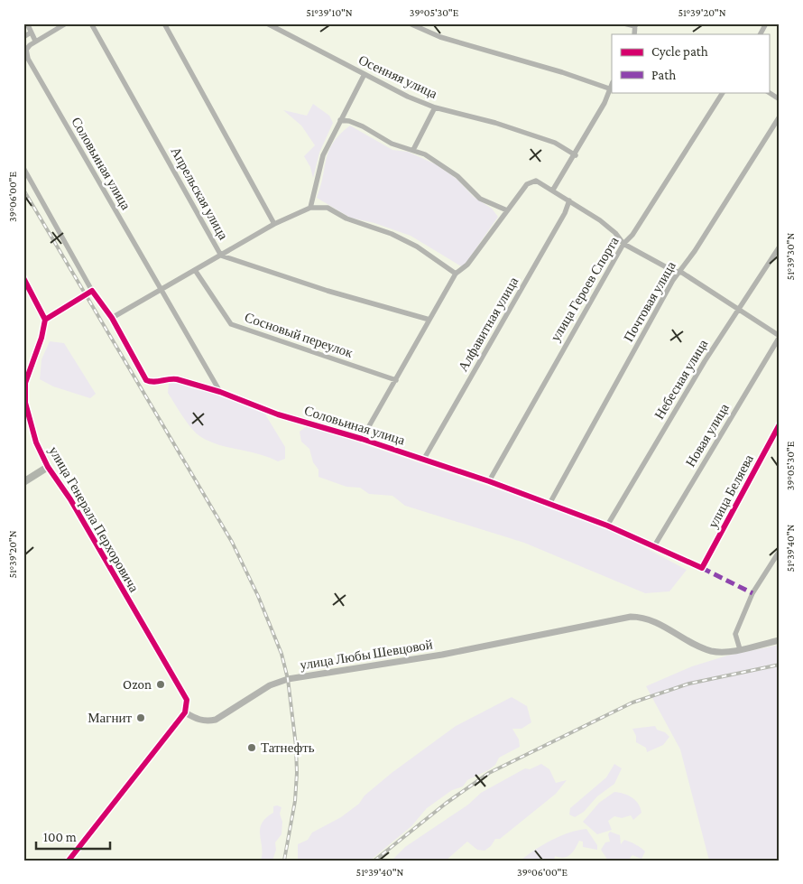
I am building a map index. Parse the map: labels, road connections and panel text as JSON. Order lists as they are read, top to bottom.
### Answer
{
  "streets": {
    "street": [
      "Осенняя улица",
      "Соловьиная улица",
      "Апрельская улица",
      "улица Героев Спорта",
      "Почтовая улица",
      "Алфавитная улица",
      "Сосновый переулок",
      "Небесная улица",
      "Новая улица",
      "улица Беляева",
      "улица Генерала Перхоровича",
      "улица Любы Шевцовой"
    ]
  },
  "crossings": [
    ["Соловьиная улица", "улица Героев Спорта"],
    ["Соловьиная улица", "Почтовая улица"],
    ["Соловьиная улица", "Алфавитная улица"],
    ["Соловьиная улица", "Небесная улица"],
    ["Соловьиная улица", "Новая улица"],
    ["Соловьиная улица", "улица Беляева"],
    ["улица Генерала Перхоровича", "улица Любы Шевцовой"]
  ],
  "places": ["Ozon", "Магнит", "Татнефть"],
  "legend": ["Cycle path", "Path"],
  "scale_bar": "100 m",
  "coordinates": [
    "51°39'10\"N",
    "39°05'30\"E",
    "51°39'20\"N",
    "39°06'00\"E",
    "51°39'30\"N",
    "51°39'40\"N"
  ]
}
